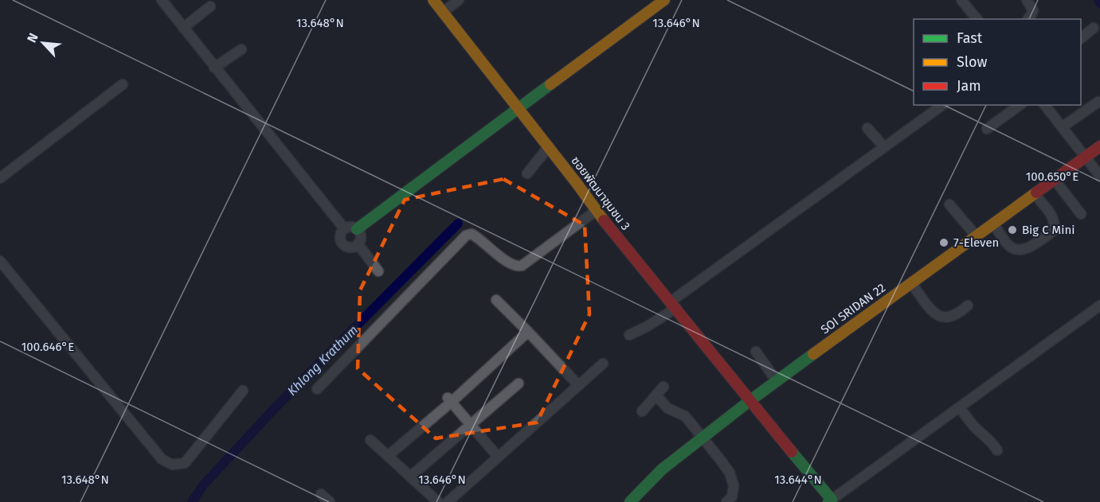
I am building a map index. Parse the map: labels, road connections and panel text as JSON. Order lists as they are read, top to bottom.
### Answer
{
  "streets": {
    "street": ["ซอยพัฒนาชุมชน 3", "SOI SRIDAN 22"]
  },
  "crossings": [
    ["ซอยพัฒนาชุมชน 3", "SOI SRIDAN 22"]
  ],
  "water": ["Khlong Krathum"],
  "places": ["Big C Mini", "7-Eleven"],
  "legend": ["Fast", "Slow", "Jam"],
  "north": "top left",
  "coordinates": [
    "13.648°N",
    "13.646°N",
    "100.650°E",
    "100.646°E",
    "13.644°N"
  ]
}
